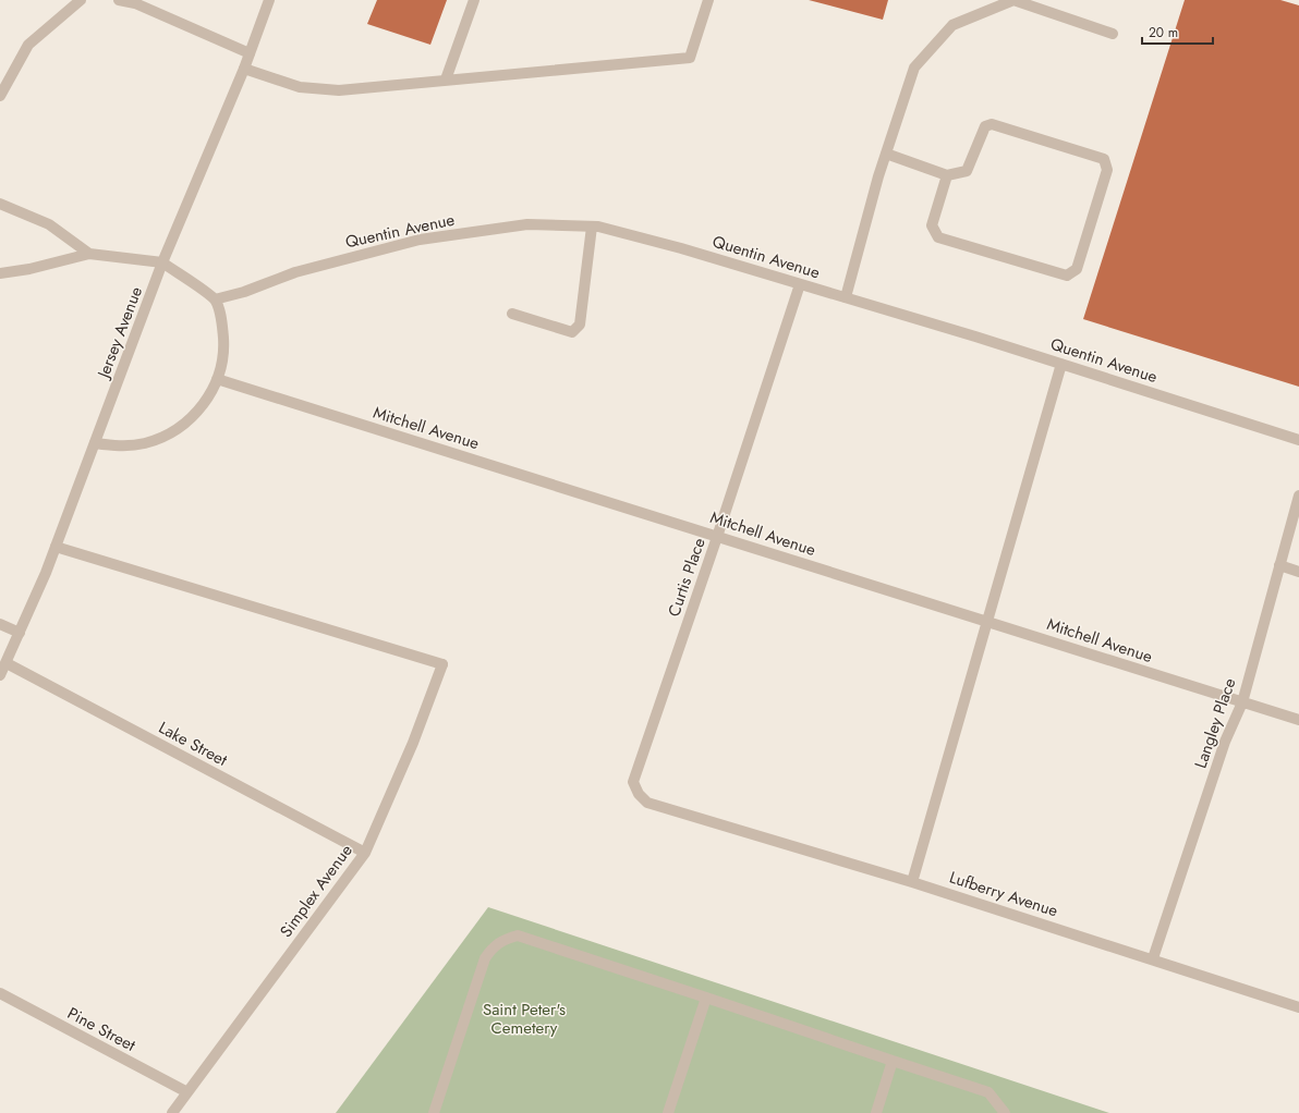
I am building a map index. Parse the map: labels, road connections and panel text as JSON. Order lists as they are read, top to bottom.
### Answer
{
  "streets": {
    "street": [
      "Quentin Avenue",
      "Jersey Avenue",
      "Mitchell Avenue",
      "Curtis Place",
      "Langley Place",
      "Lake Street",
      "Simplex Avenue",
      "Lufberry Avenue",
      "Pine Street"
    ]
  },
  "crossings": [
    ["Quentin Avenue", "Curtis Place"],
    ["Jersey Avenue", "Lake Street"],
    ["Jersey Avenue", "Simplex Avenue"],
    ["Mitchell Avenue", "Curtis Place"],
    ["Mitchell Avenue", "Langley Place"],
    ["Curtis Place", "Lufberry Avenue"],
    ["Langley Place", "Lufberry Avenue"],
    ["Lake Street", "Simplex Avenue"],
    ["Simplex Avenue", "Pine Street"]
  ],
  "parks": ["Saint Peter's Cemetery"],
  "scale_bar": "20 m"
}
